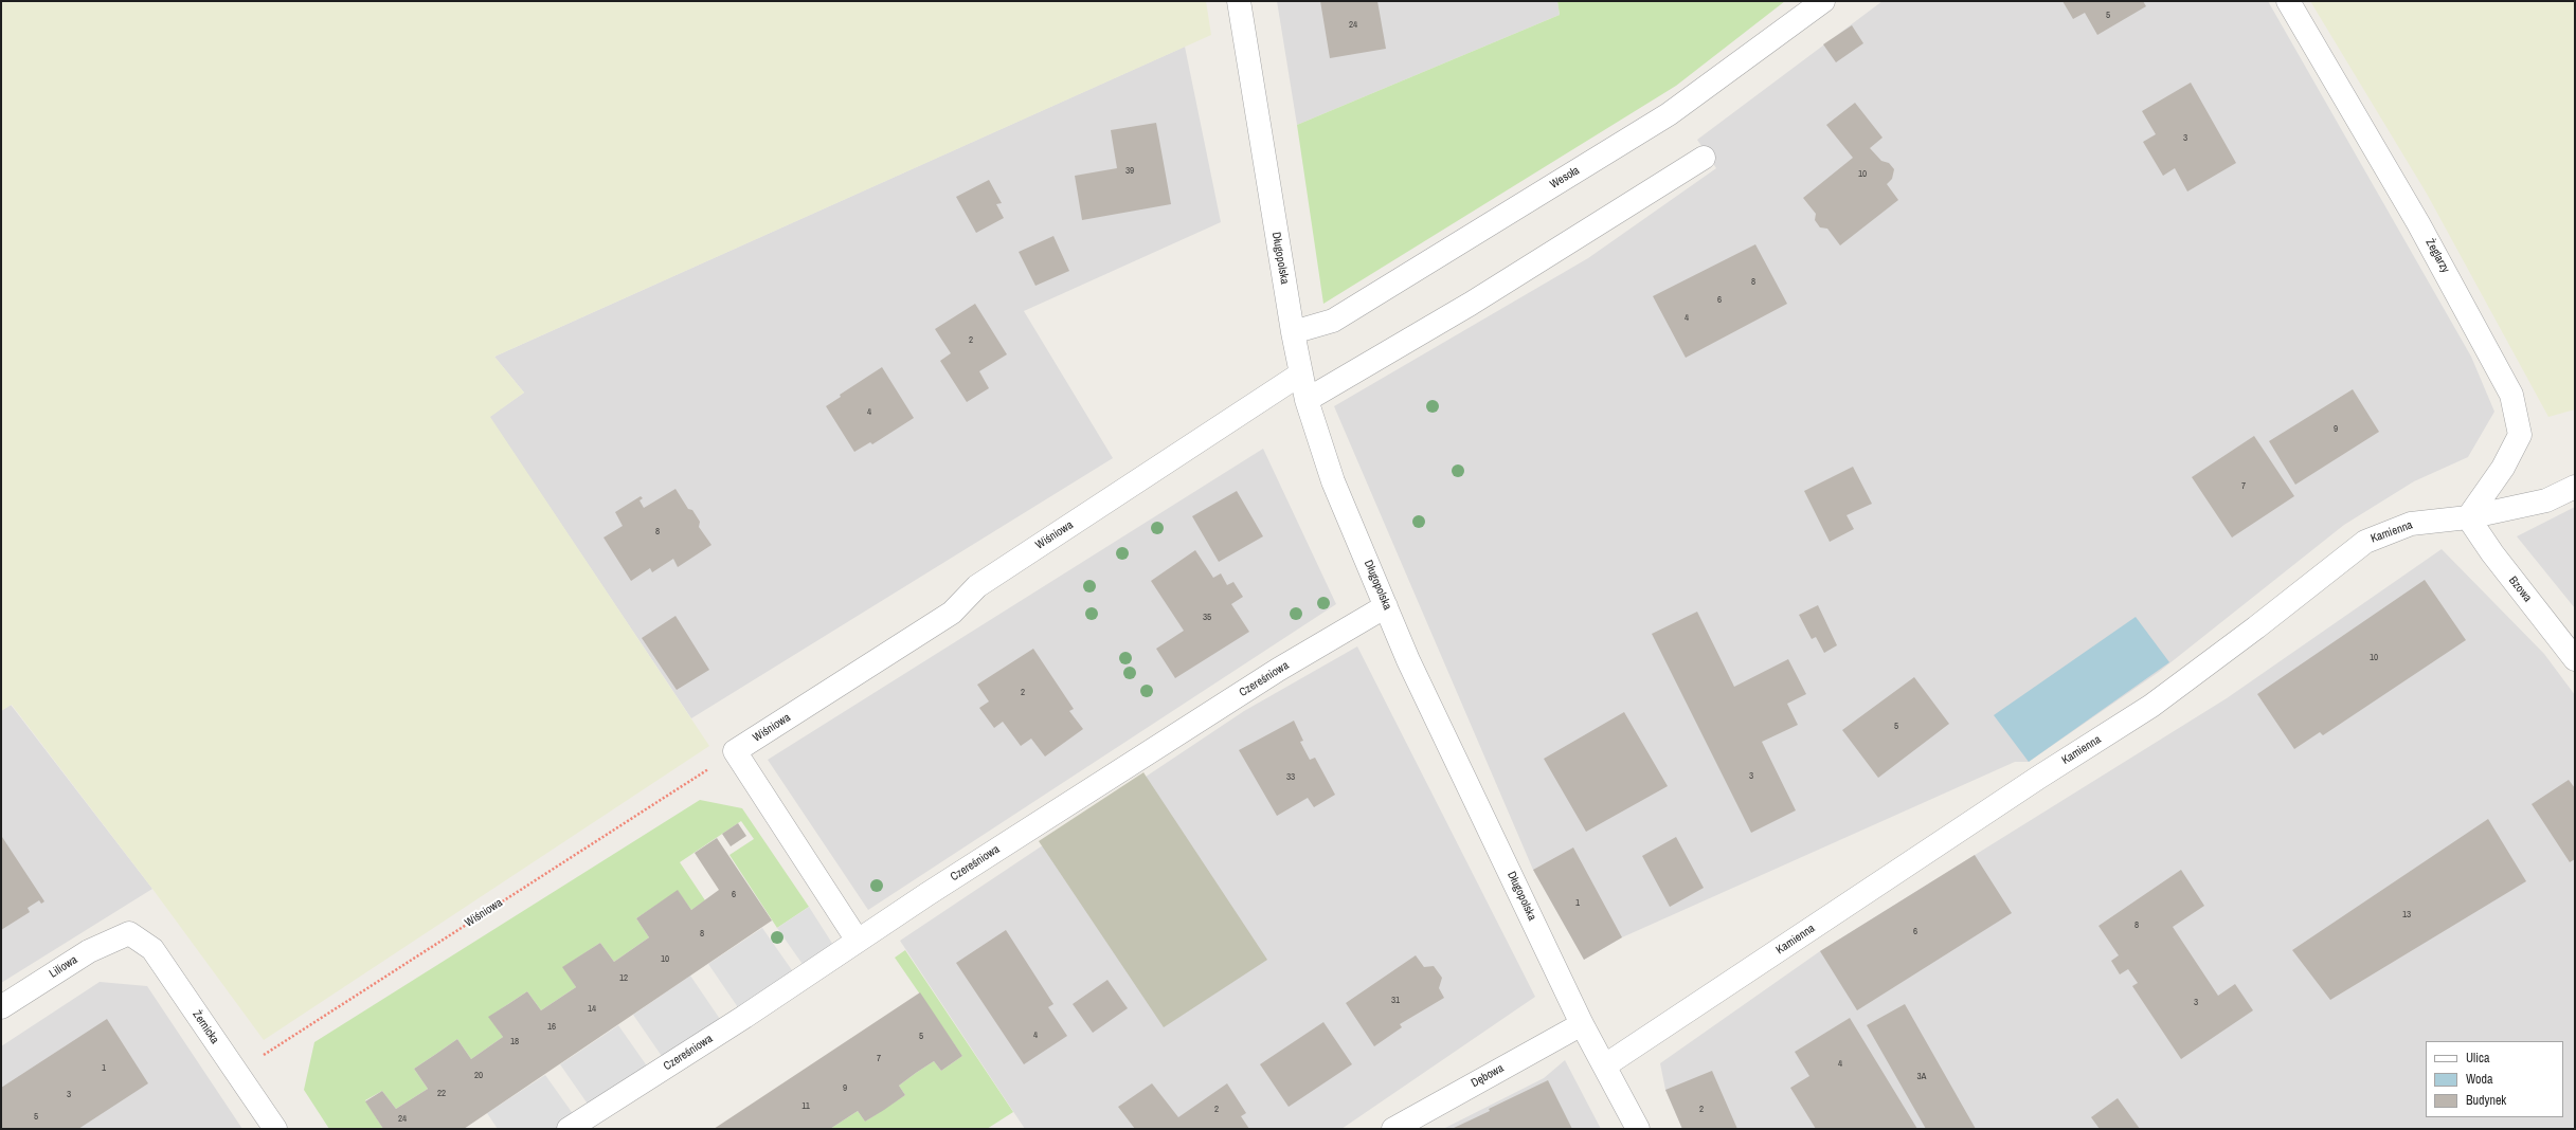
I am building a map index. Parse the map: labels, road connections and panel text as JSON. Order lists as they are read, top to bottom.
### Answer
{
  "streets": {
    "street": [
      "Wesoła",
      "Żeglarzy",
      "Długopolska",
      "Kamienna",
      "Wiśniowa",
      "Bzowa",
      "Czereśniowa",
      "Liliowa",
      "Żernicka",
      "Dębowa"
    ]
  },
  "crossings": [
    ["Wesoła", "Długopolska"],
    ["Żeglarzy", "Kamienna"],
    ["Żeglarzy", "Bzowa"],
    ["Długopolska", "Kamienna"],
    ["Długopolska", "Wiśniowa"],
    ["Długopolska", "Czereśniowa"],
    ["Długopolska", "Dębowa"],
    ["Kamienna", "Bzowa"],
    ["Wiśniowa", "Żernicka"],
    ["Liliowa", "Żernicka"]
  ],
  "house_numbers": [
    "5",
    "24",
    "3",
    "39",
    "10",
    "8",
    "6",
    "4",
    "2",
    "4",
    "9",
    "7",
    "8",
    "35",
    "10",
    "2",
    "5",
    "3",
    "33",
    "6",
    "1",
    "13",
    "8",
    "6",
    "8",
    "10",
    "12",
    "31",
    "3",
    "14",
    "16",
    "4",
    "5",
    "18",
    "7",
    "4",
    "1",
    "20",
    "3A",
    "9",
    "22",
    "3",
    "11",
    "2",
    "2",
    "5",
    "24"
  ],
  "legend": ["Ulica", "Woda", "Budynek"]
}
